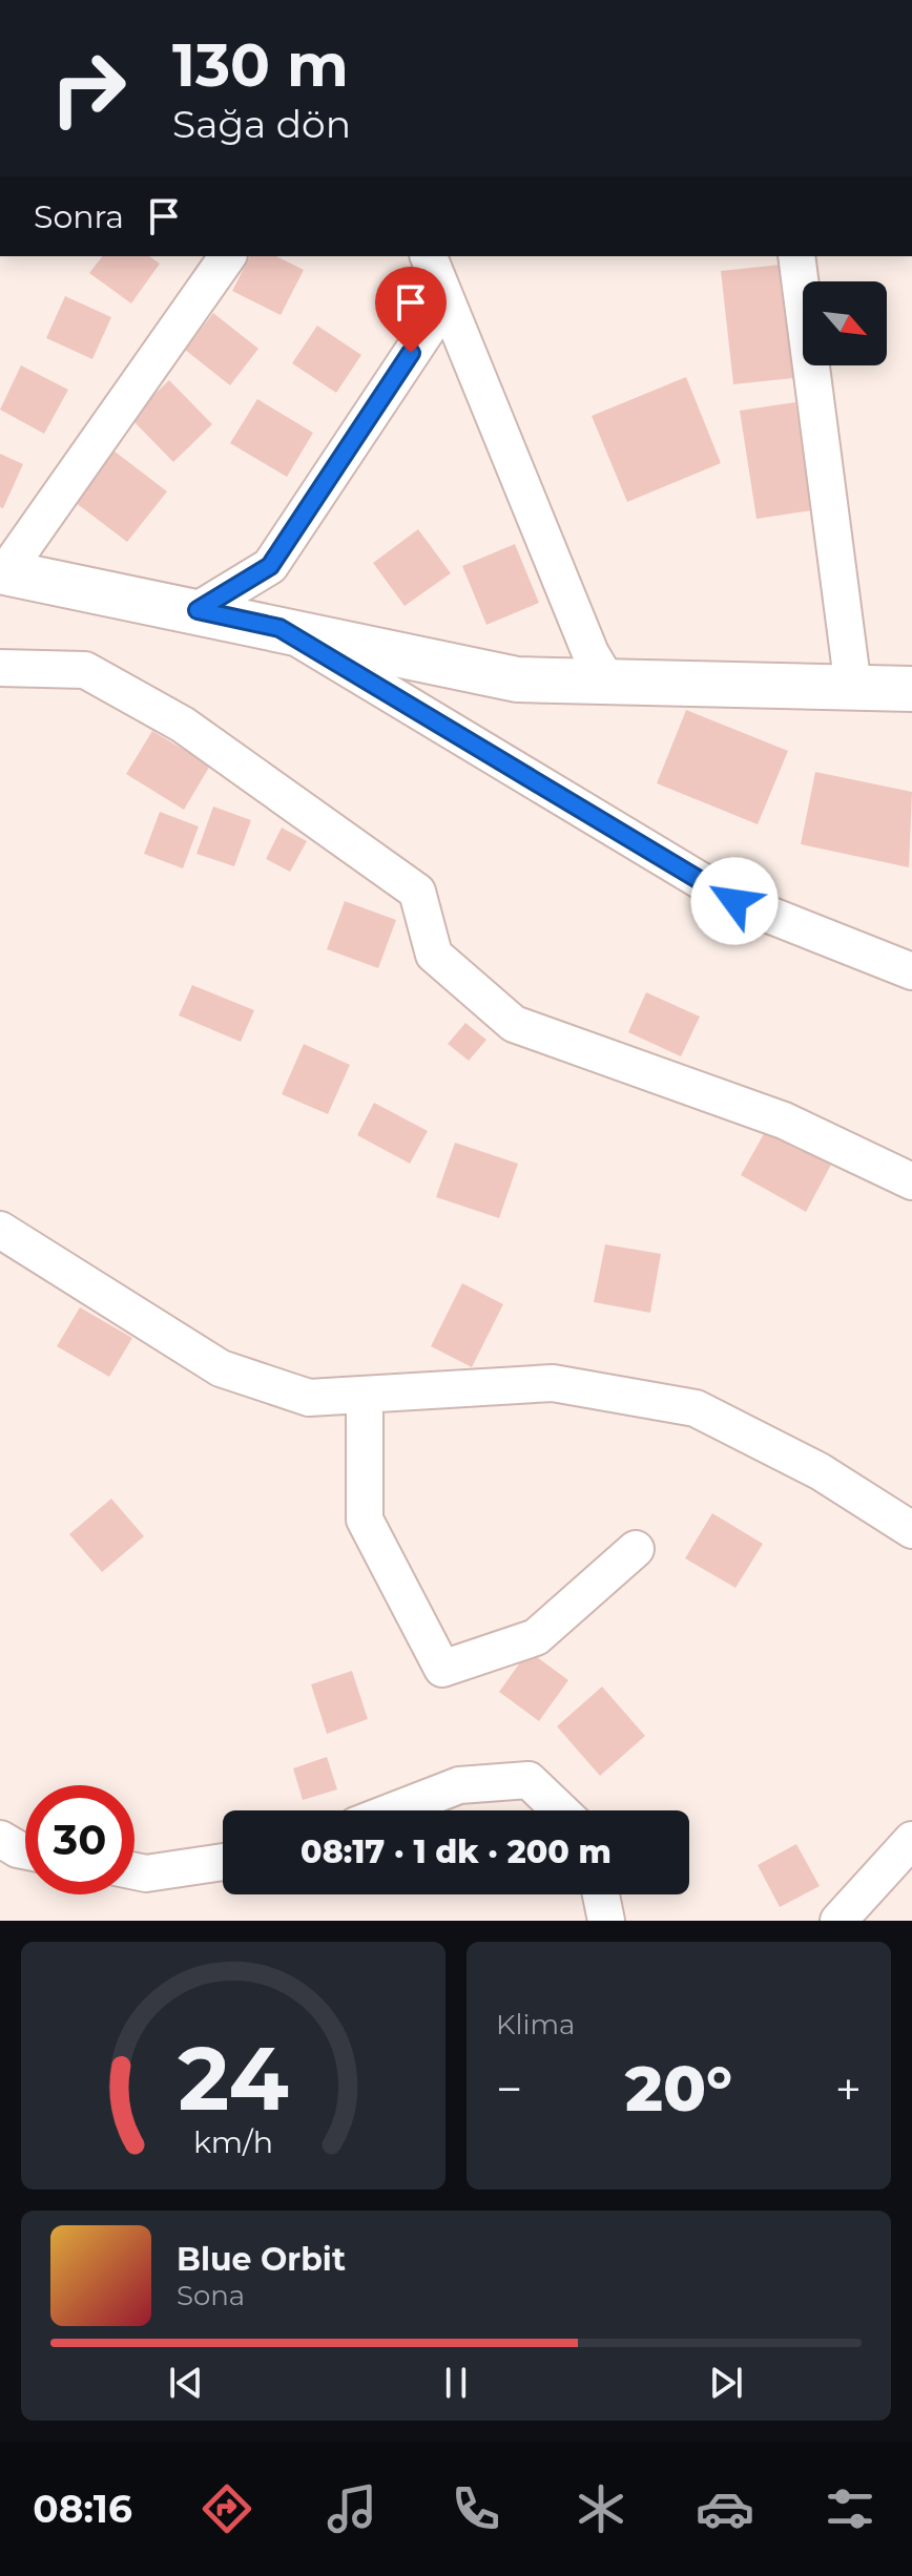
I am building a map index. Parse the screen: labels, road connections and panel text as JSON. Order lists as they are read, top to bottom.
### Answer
{
  "north": "bottom right",
  "page": {
    "turn": ["130 m", "Sağa dön"],
    "then": "Sonra",
    "limit": "30",
    "trip": "08:17 · 1 dk · 200 m",
    "tile": "Klima",
    "heat": ["−", "20°", "+"],
    "song": ["Blue Orbit", "Sona"],
    "tabs": "08:16",
    "gauge": ["24", "km/h"]
  }
}
